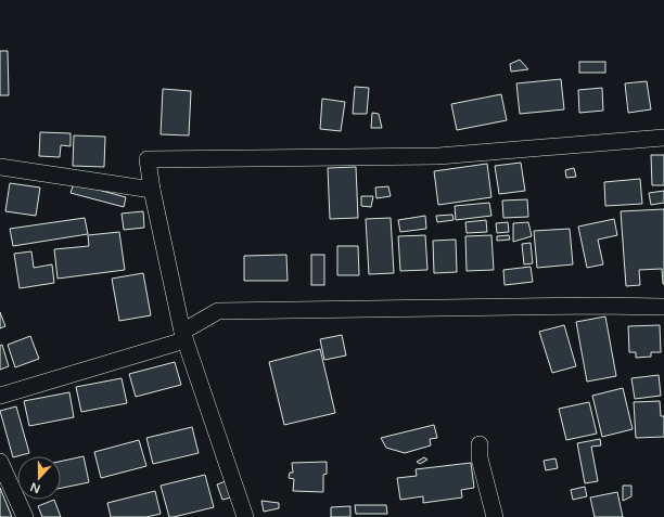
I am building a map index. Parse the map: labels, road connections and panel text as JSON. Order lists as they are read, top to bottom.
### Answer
{
  "north": "bottom"
}
